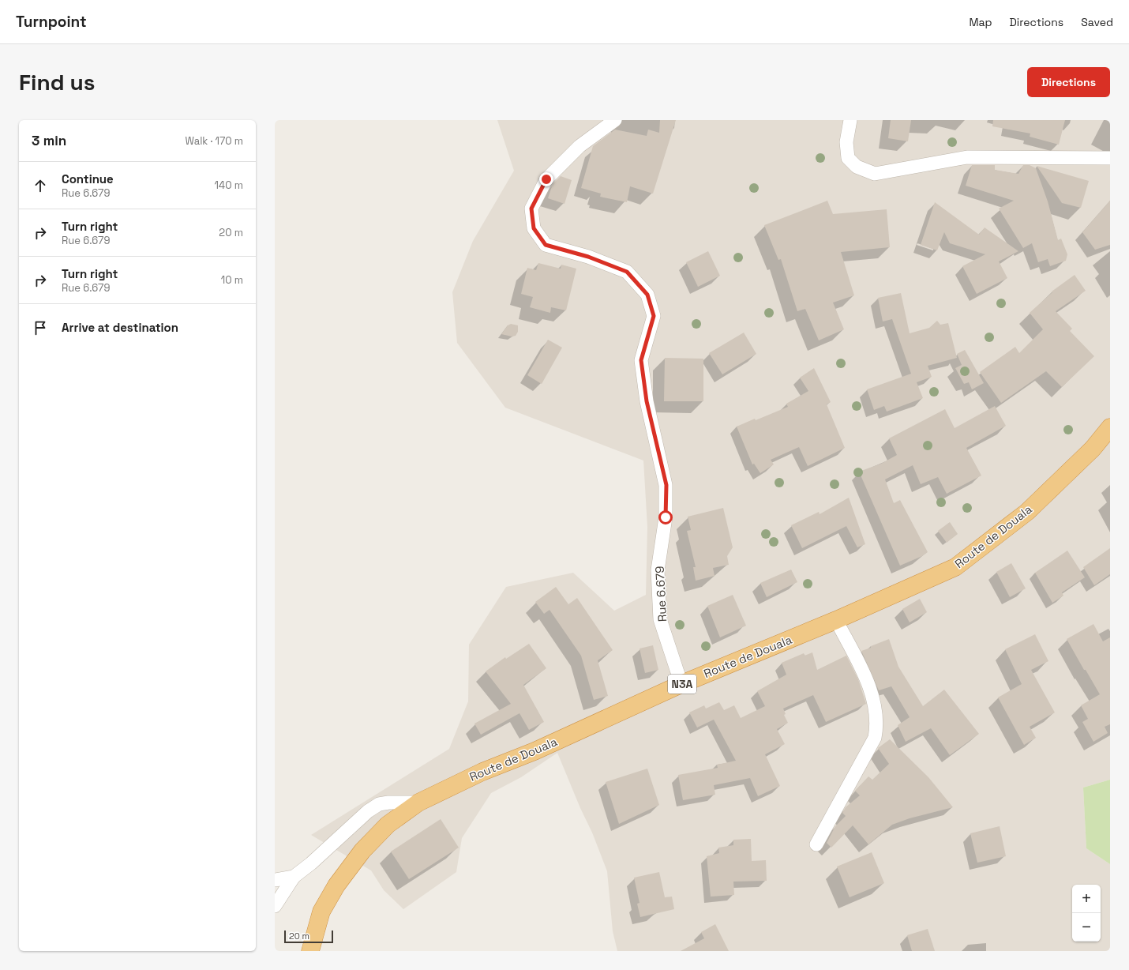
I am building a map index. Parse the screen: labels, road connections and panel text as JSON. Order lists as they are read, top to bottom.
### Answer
{
  "streets": {
    "highway": ["Route de Douala", "N3A"],
    "street": ["Rue 6.679"]
  },
  "crossings": [
    ["Route de Douala", "Rue 6.679"]
  ],
  "scale_bar": "20 m",
  "page": {
    "header": "Turnpoint",
    "nav": ["Map", "Directions", "Saved"],
    "buttons": "Directions",
    "title": "Find us",
    "heading": ["3 min", "Walk · 170 m"],
    "list": [
      ["Continue", "Rue 6.679", "140 m"],
      ["Turn right", "Rue 6.679", "20 m"],
      ["Turn right", "Rue 6.679", "10 m"],
      "Arrive at destination"
    ],
    "map_buttons": ["+", "−"],
    "scale": "20 m"
  }
}
